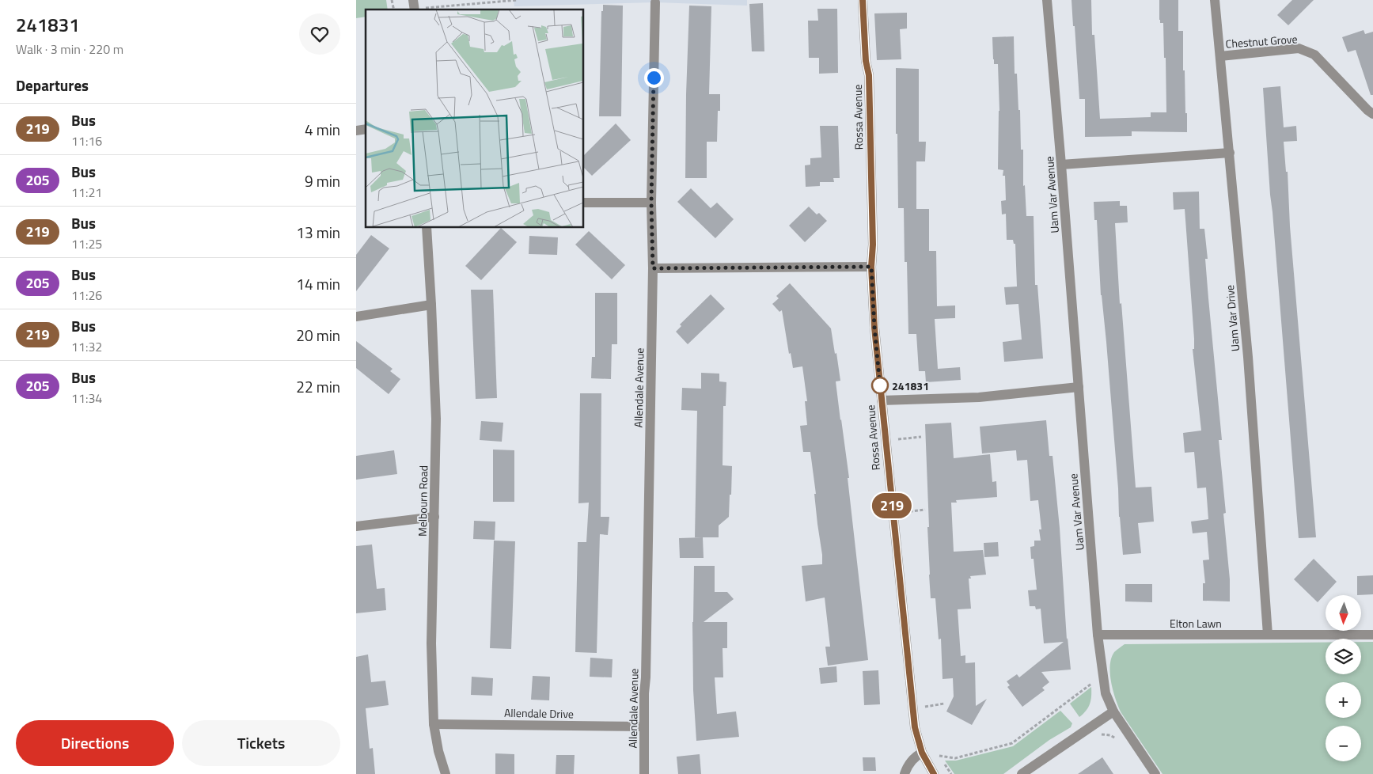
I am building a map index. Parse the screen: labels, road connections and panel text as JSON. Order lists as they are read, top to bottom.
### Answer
{
  "streets": {
    "street": [
      "Chestnut Grove",
      "Rossa Avenue",
      "Uam Var Avenue",
      "Uam Var Drive",
      "Allendale Avenue",
      "Melbourn Road",
      "Elton Lawn",
      "Allendale Drive"
    ]
  },
  "crossings": [
    ["Chestnut Grove", "Uam Var Drive"],
    ["Uam Var Avenue", "Elton Lawn"],
    ["Uam Var Drive", "Elton Lawn"],
    ["Allendale Avenue", "Allendale Drive"],
    ["Melbourn Road", "Allendale Drive"]
  ],
  "places": ["241831"],
  "lines": ["bus line 219"],
  "north": "bottom",
  "page": {
    "heading": [
      ["241831", "Walk · 3 min · 220 m"],
      "Departures"
    ],
    "on_map": "219",
    "list": [
      {
        "mark": "219",
        "name": "Bus",
        "note": "11:16",
        "value": "4 min"
      },
      {
        "mark": "205",
        "name": "Bus",
        "note": "11:21",
        "value": "9 min"
      },
      {
        "mark": "219",
        "name": "Bus",
        "note": "11:25",
        "value": "13 min"
      },
      {
        "mark": "205",
        "name": "Bus",
        "note": "11:26",
        "value": "14 min"
      },
      {
        "mark": "219",
        "name": "Bus",
        "note": "11:32",
        "value": "20 min"
      },
      {
        "mark": "205",
        "name": "Bus",
        "note": "11:34",
        "value": "22 min"
      }
    ],
    "map_buttons": ["+", "−"],
    "buttons": ["Directions", "Tickets"]
  }
}
